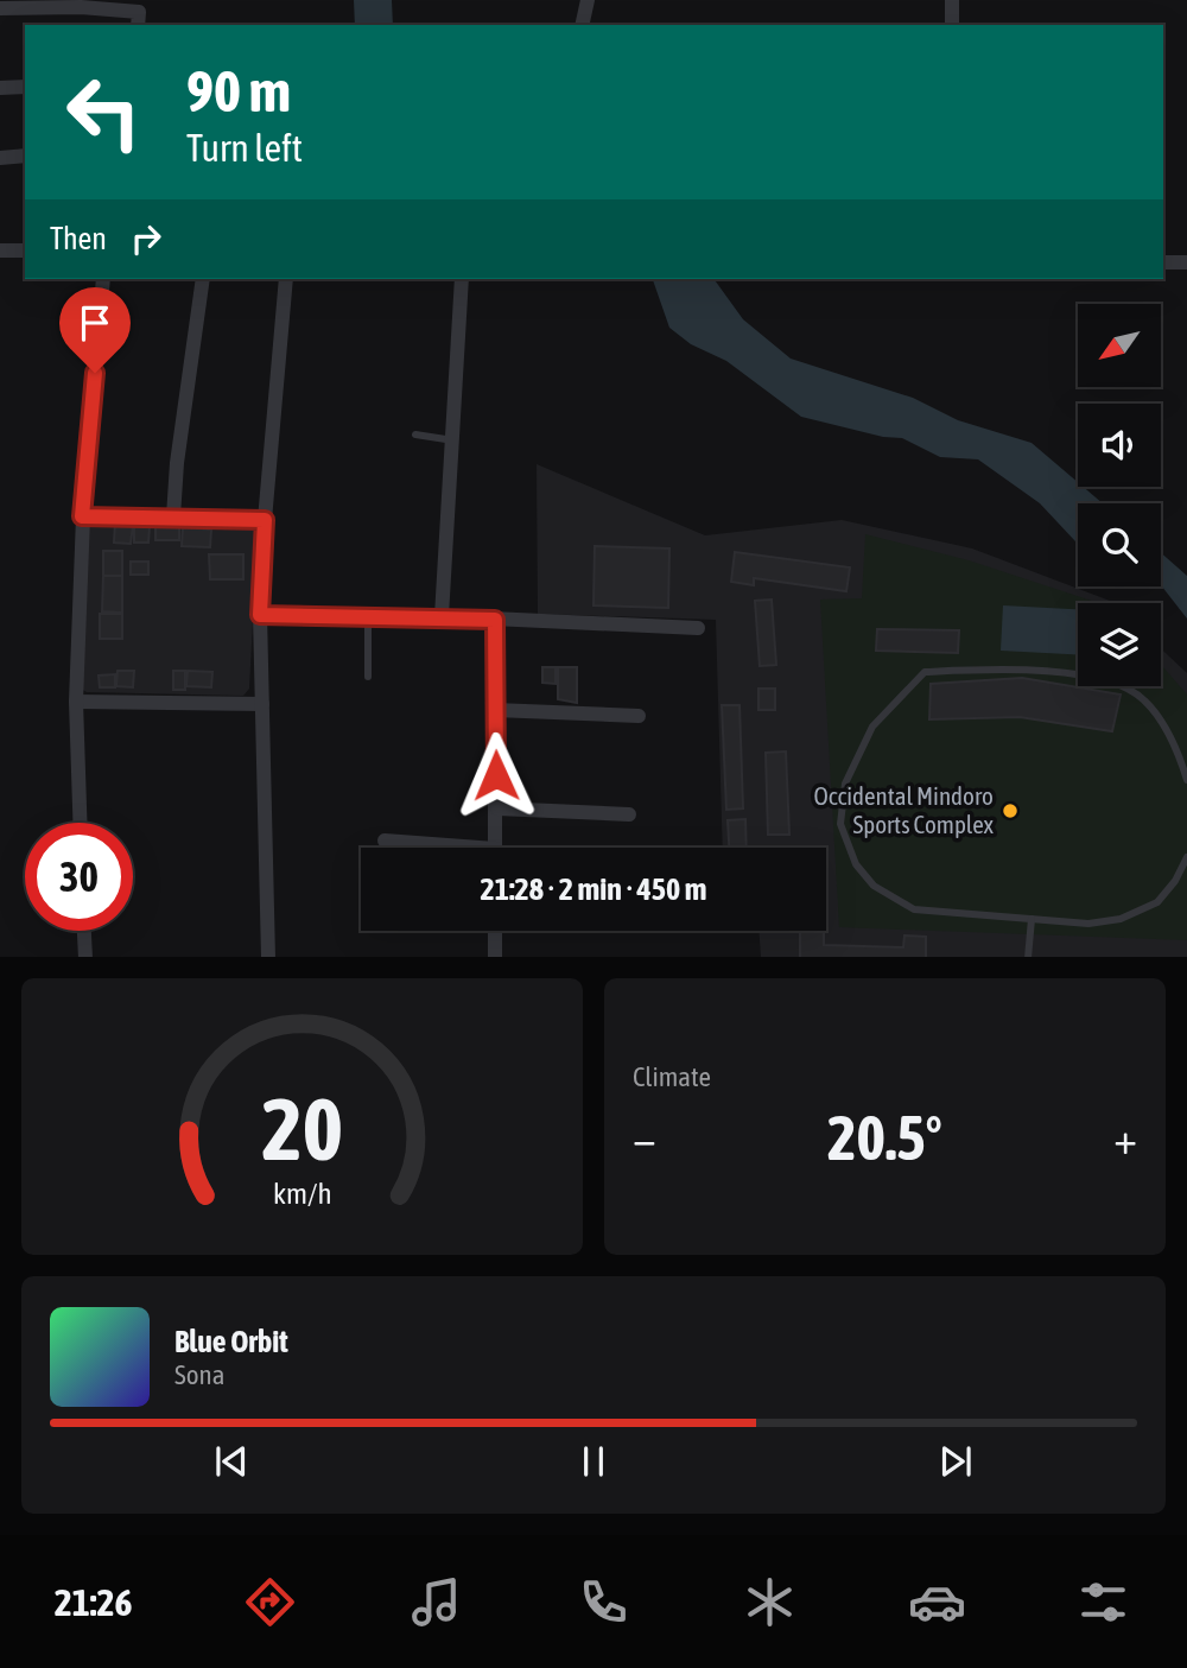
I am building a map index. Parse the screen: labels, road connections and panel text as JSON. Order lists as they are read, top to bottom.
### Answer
{
  "places": ["Occidental Mindoro Sports Complex"],
  "north": "bottom left",
  "page": {
    "turn": ["90 m", "Turn left"],
    "then": "Then",
    "limit": "30",
    "trip": "21:28 · 2 min · 450 m",
    "tile": "Climate",
    "heat": ["−", "20.5°", "+"],
    "song": ["Blue Orbit", "Sona"],
    "tabs": "21:26",
    "gauge": ["20", "km/h"]
  }
}
